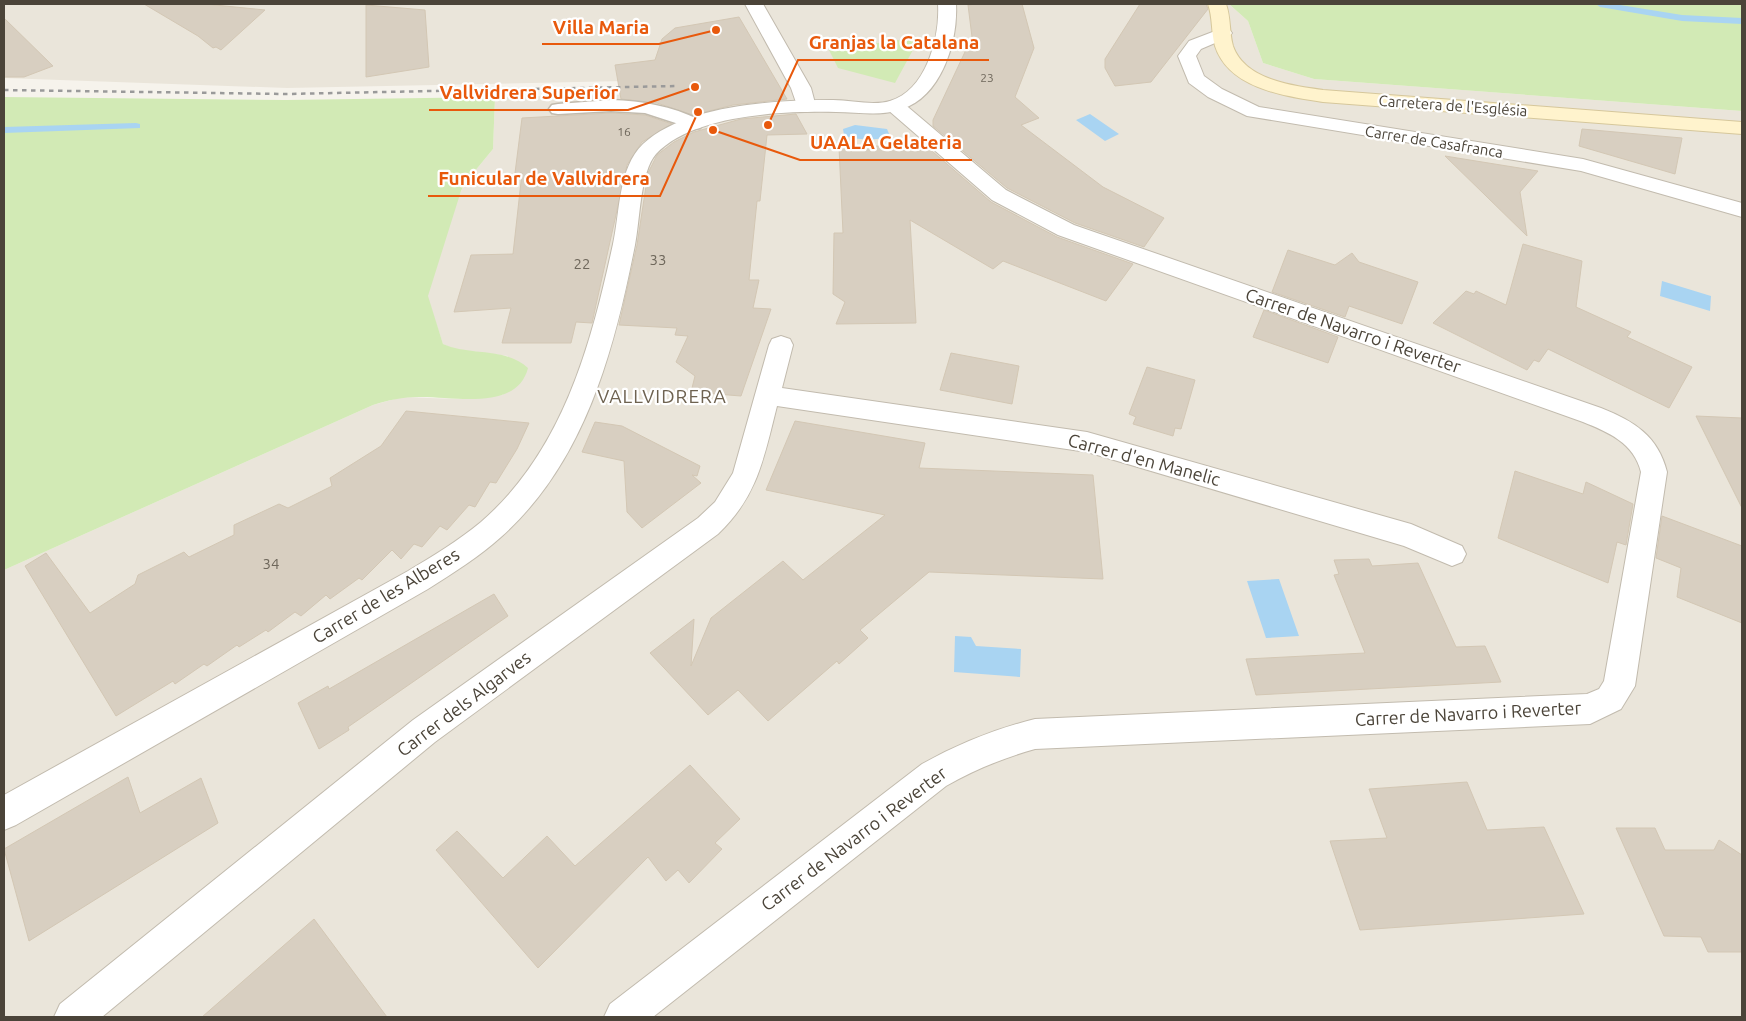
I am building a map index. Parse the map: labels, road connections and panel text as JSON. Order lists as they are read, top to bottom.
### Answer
{
  "streets": {
    "main road": ["Carretera de l'Església"],
    "street": [
      "Carrer de Casafranca",
      "Carrer de Navarro i Reverter",
      "Carrer d'en Manelic",
      "Carrer de les Alberes",
      "Carrer dels Algarves"
    ]
  },
  "crossings": [
    ["Carretera de l'Església", "Carrer de Casafranca"],
    ["Carrer de Navarro i Reverter", "Carrer de les Alberes"],
    ["Carrer d'en Manelic", "Carrer dels Algarves"]
  ],
  "districts": ["VALLVIDRERA"],
  "places": [
    "Villa Maria",
    "Vallvidrera Superior",
    "Funicular de Vallvidrera",
    "Granjas la Catalana",
    "UAALA Gelateria"
  ],
  "house_numbers": [
    "23",
    "16",
    "33",
    "22",
    "34"
  ]
}
